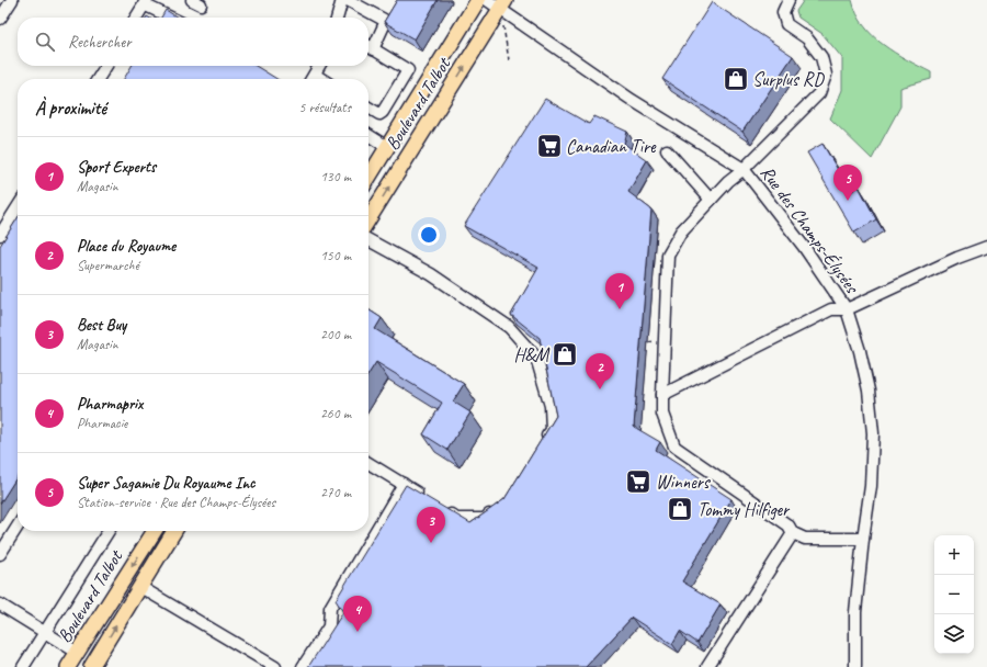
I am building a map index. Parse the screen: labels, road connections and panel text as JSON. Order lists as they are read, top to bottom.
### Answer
{
  "streets": {
    "main road": ["Boulevard Talbot"],
    "street": ["Rue des Champs-Élysées"]
  },
  "crossings": [
    ["Boulevard Talbot", "Rue des Champs-Élysées"]
  ],
  "places": {
    "shop": ["Surplus RD", "H&M", "Tommy Hilfiger"],
    "supermarket": ["Canadian Tire", "Winners"]
  },
  "page": {
    "search": "Rechercher",
    "heading": ["À proximité", "5 résultats"],
    "list": [
      {
        "mark": "1",
        "name": "Sport Experts",
        "note": "Magasin",
        "value": "130 m"
      },
      {
        "mark": "2",
        "name": "Place du Royaume",
        "note": "Supermarché",
        "value": "150 m"
      },
      {
        "mark": "3",
        "name": "Best Buy",
        "note": "Magasin",
        "value": "200 m"
      },
      {
        "mark": "4",
        "name": "Pharmaprix",
        "note": "Pharmacie",
        "value": "260 m"
      },
      {
        "mark": "5",
        "name": "Super Sagamie Du Royaume Inc",
        "note": "Station-service · Rue des Champs-Élysées",
        "value": "270 m"
      }
    ],
    "pins": [
      "5",
      "1",
      "2",
      "3",
      "4"
    ],
    "map_buttons": ["+", "−"]
  }
}
